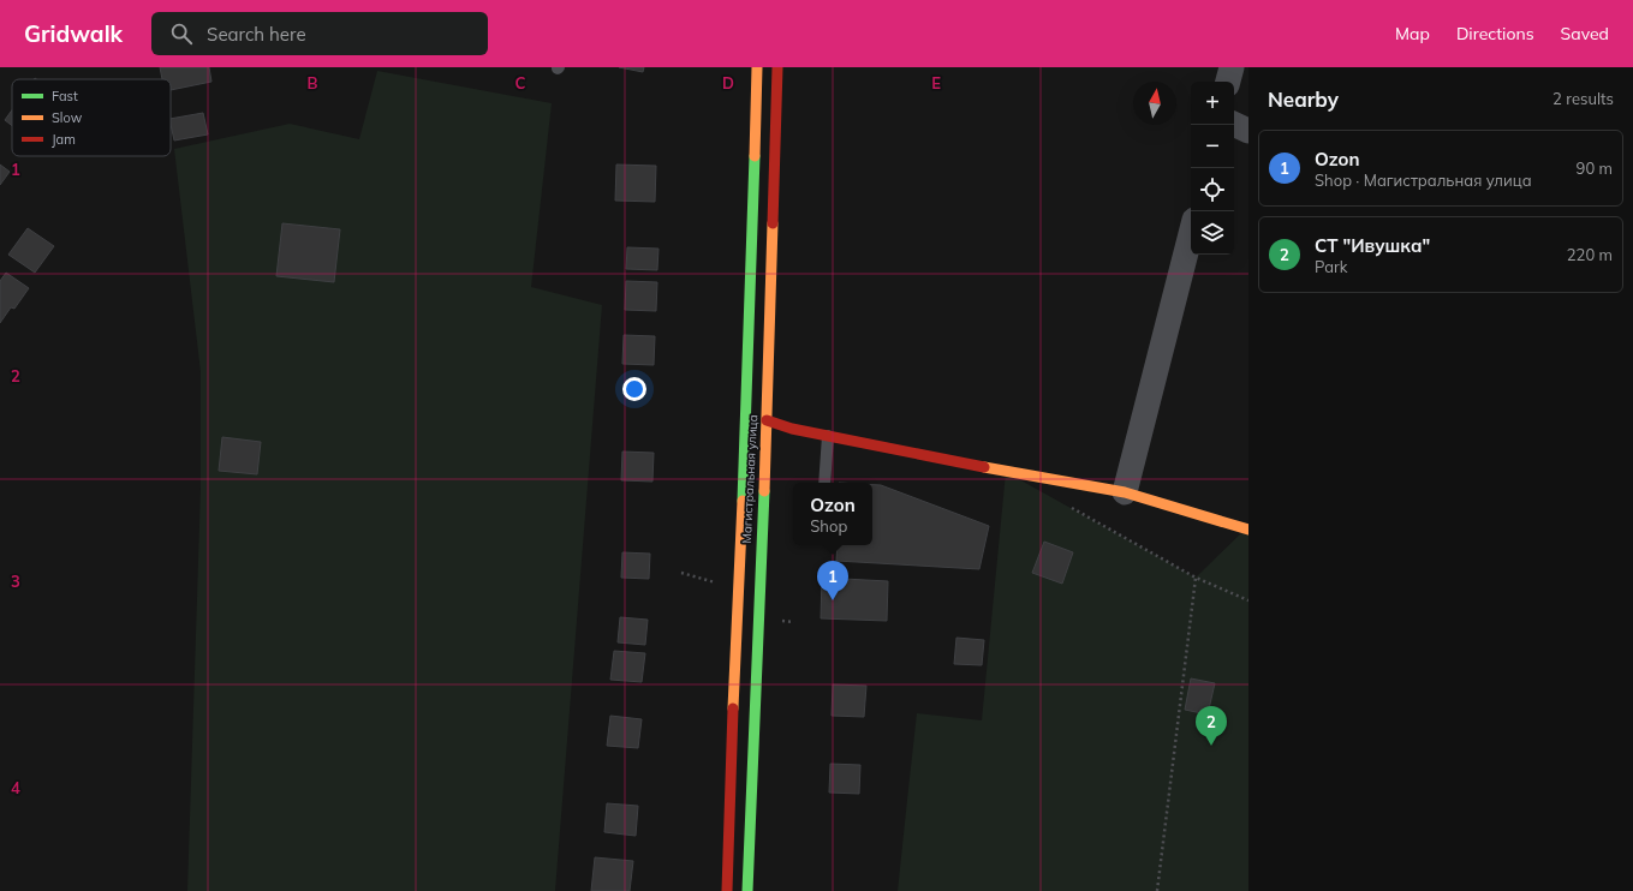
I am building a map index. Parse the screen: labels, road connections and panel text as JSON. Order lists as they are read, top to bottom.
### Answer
{
  "streets": {
    "main road": ["Магистральная улица"]
  },
  "legend": ["Fast", "Slow", "Jam"],
  "north": "top",
  "page": {
    "header": "Gridwalk",
    "search": "Search here",
    "nav": ["Map", "Directions", "Saved"],
    "heading": ["Nearby", "2 results"],
    "map_buttons": ["+", "−"],
    "list": [
      {
        "mark": "1",
        "name": "Ozon",
        "note": "Shop · Магистральная улица",
        "value": "90 m"
      },
      {
        "mark": "2",
        "name": "СТ \"Ивушка\"",
        "note": "Park",
        "value": "220 m"
      }
    ],
    "popup": ["Ozon", "Shop"],
    "pins": ["1", "2"]
  },
  "grid": {
    "columns": [
      "B",
      "C",
      "D",
      "E"
    ],
    "rows": [
      "1",
      "2",
      "3",
      "4"
    ]
  }
}
